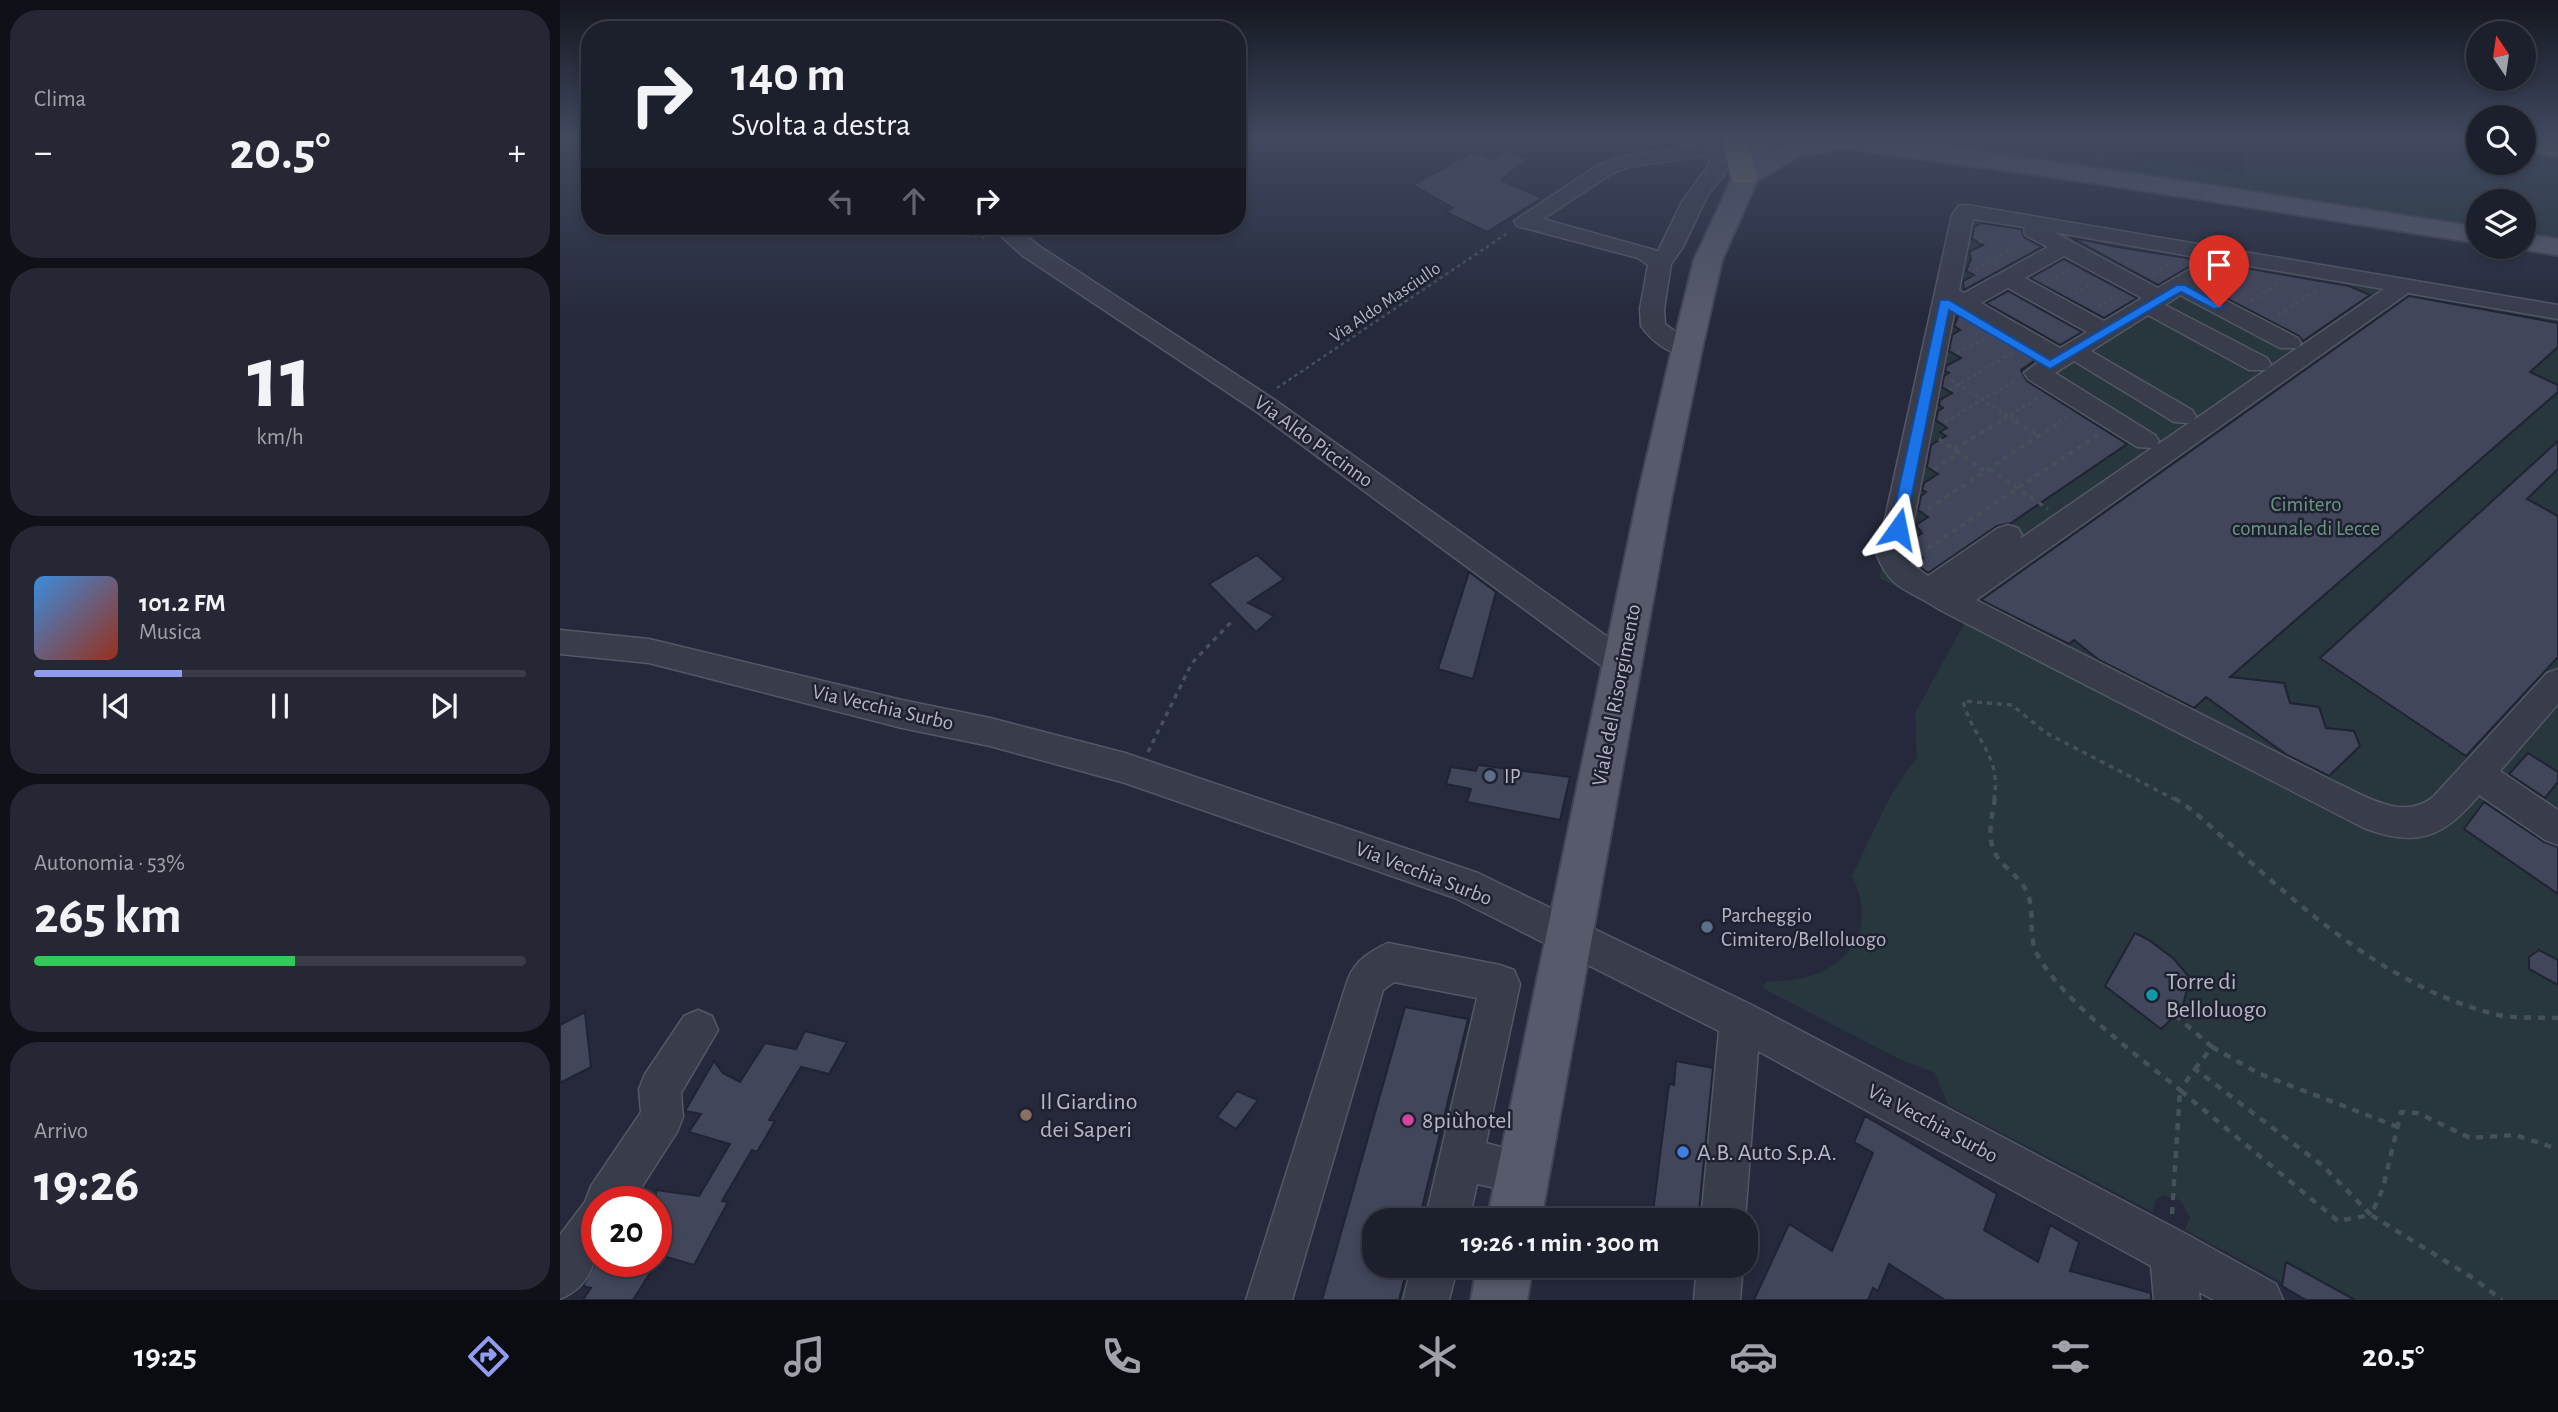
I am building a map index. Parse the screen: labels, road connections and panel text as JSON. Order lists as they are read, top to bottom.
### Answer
{
  "streets": {
    "main road": ["Viale del Risorgimento"],
    "street": ["Via Aldo Piccinno", "Via Vecchia Surbo"],
    "path": ["Via Aldo Masciullo"]
  },
  "crossings": [
    ["Via Aldo Masciullo", "Via Aldo Piccinno"],
    ["Via Aldo Piccinno", "Viale del Risorgimento"],
    ["Viale del Risorgimento", "Via Vecchia Surbo"]
  ],
  "parks": ["Cimitero comunale di Lecce"],
  "places": [
    "IP",
    "Parcheggio Cimitero/Belloluogo",
    "Torre di Belloluogo",
    "Il Giardino dei Saperi",
    "8piùhotel",
    "A.B. Auto S.p.A."
  ],
  "north": "top",
  "page": {
    "tile": [
      "Clima",
      ["11", "km/h"],
      ["Autonomia · 53%", "265 km"],
      ["Arrivo", "19:26"]
    ],
    "turn": ["140 m", "Svolta a destra"],
    "heat": ["−", "20.5°", "+"],
    "song": ["101.2 FM", "Musica"],
    "limit": "20",
    "trip": "19:26 · 1 min · 300 m",
    "tabs": ["19:25", "20.5°"]
  }
}
